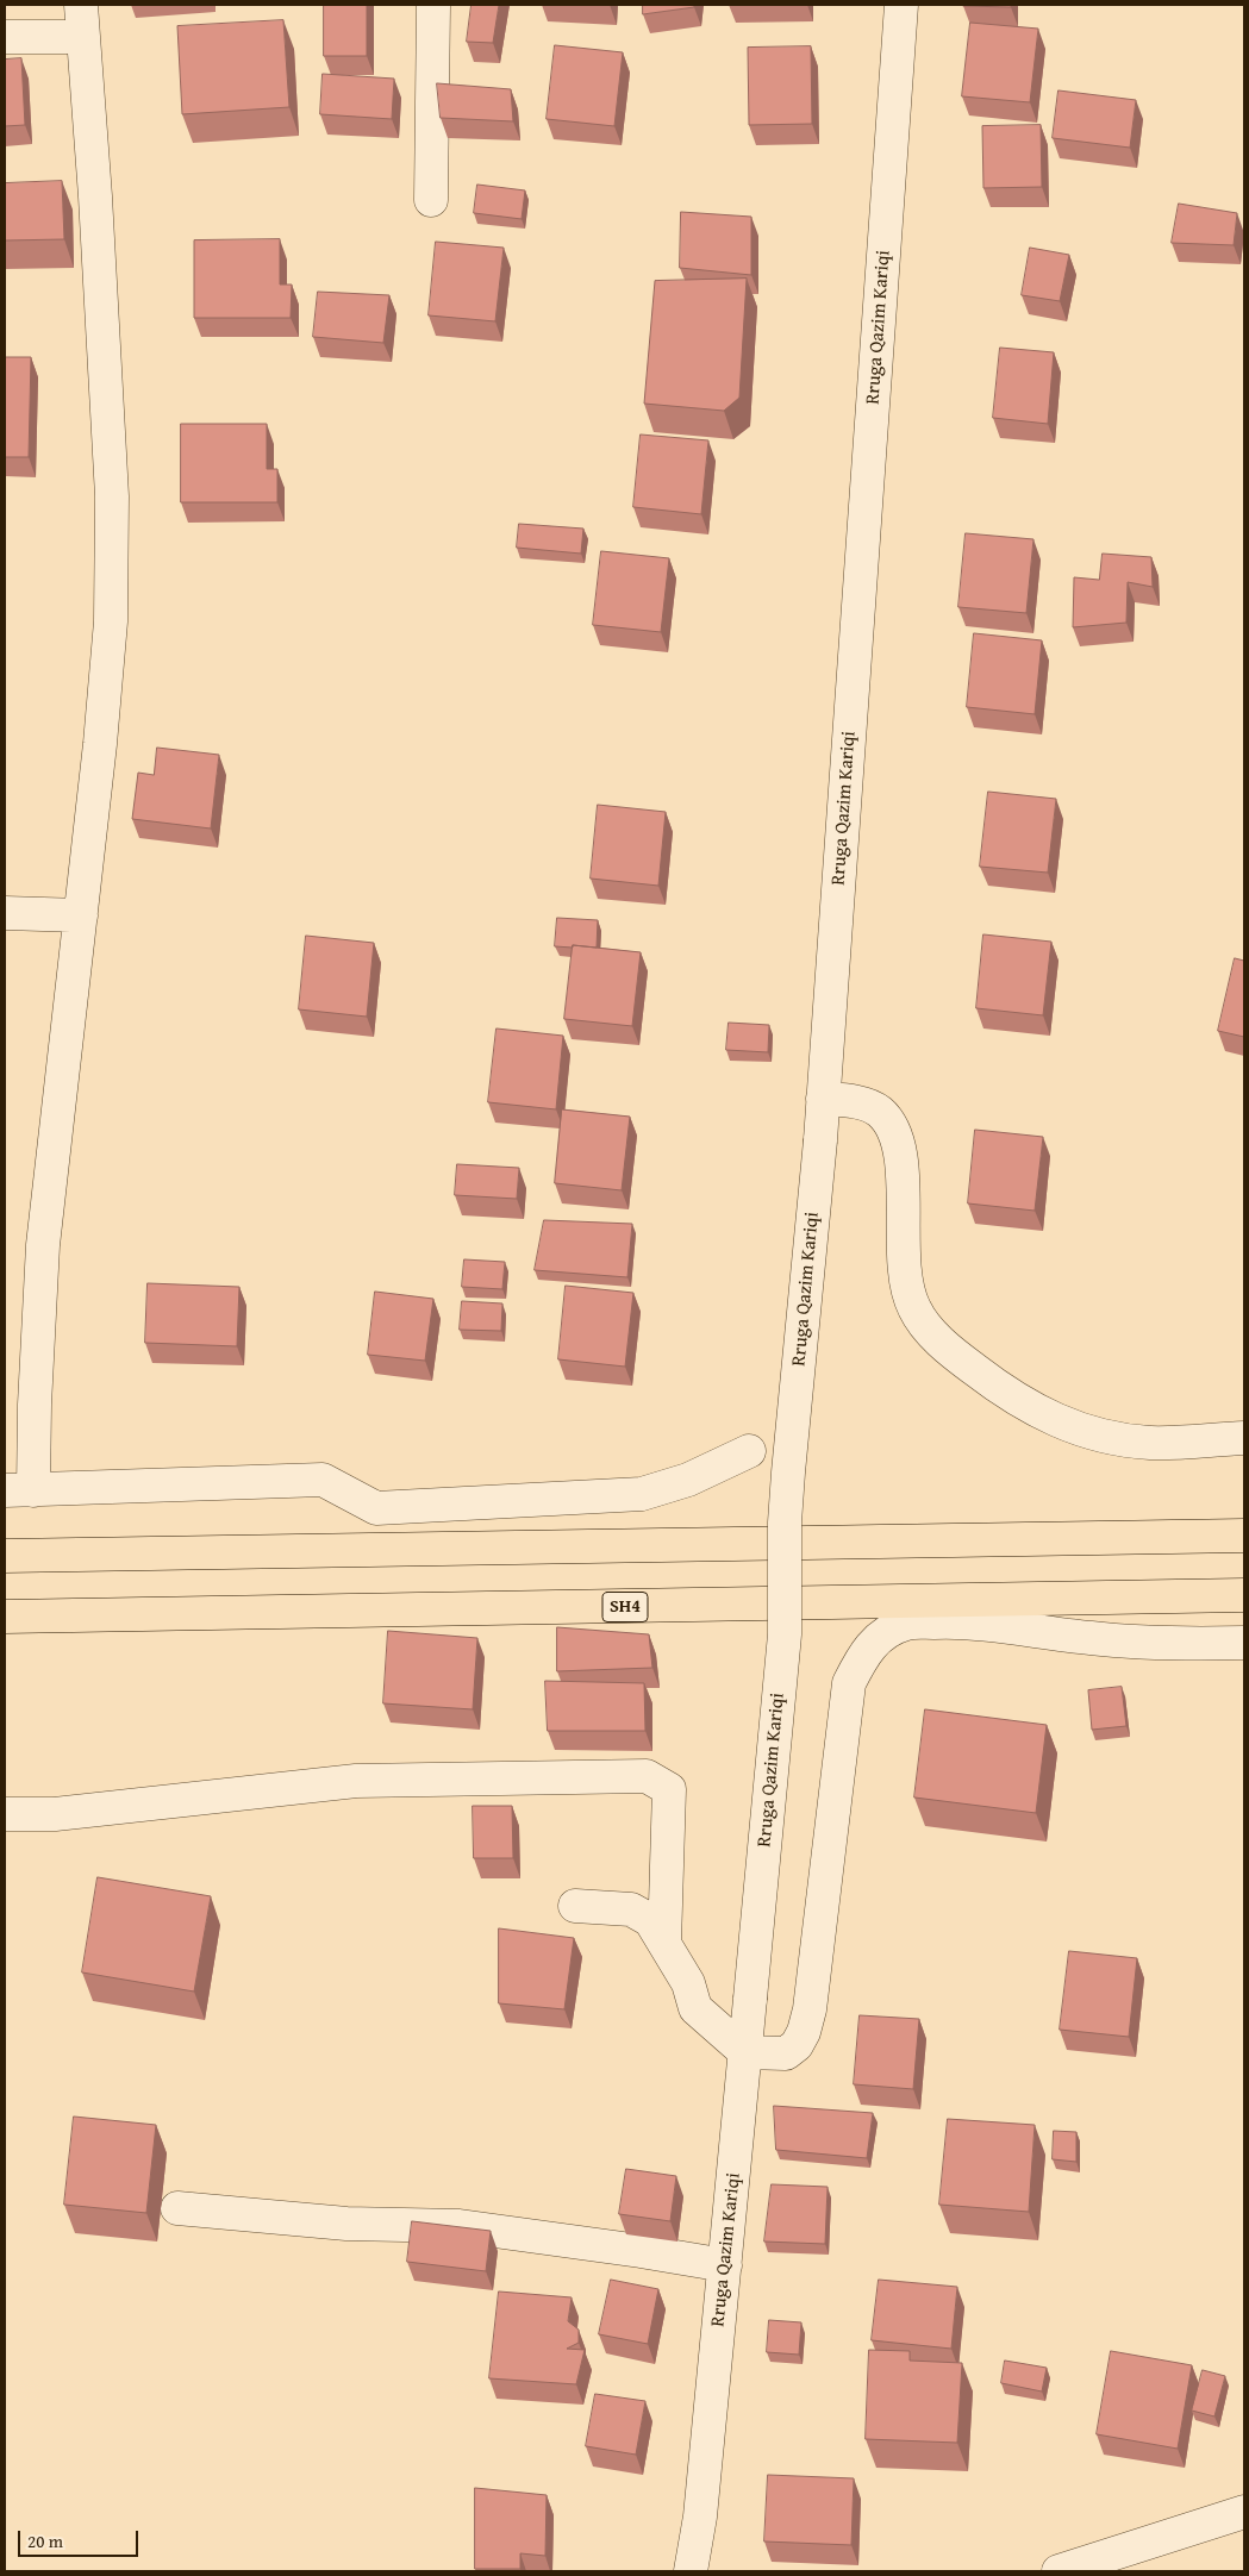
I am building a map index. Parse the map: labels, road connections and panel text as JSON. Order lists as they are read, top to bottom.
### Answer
{
  "streets": {
    "highway": ["SH4"],
    "street": ["Rruga Qazim Kariqi"]
  },
  "scale_bar": "20 m"
}
